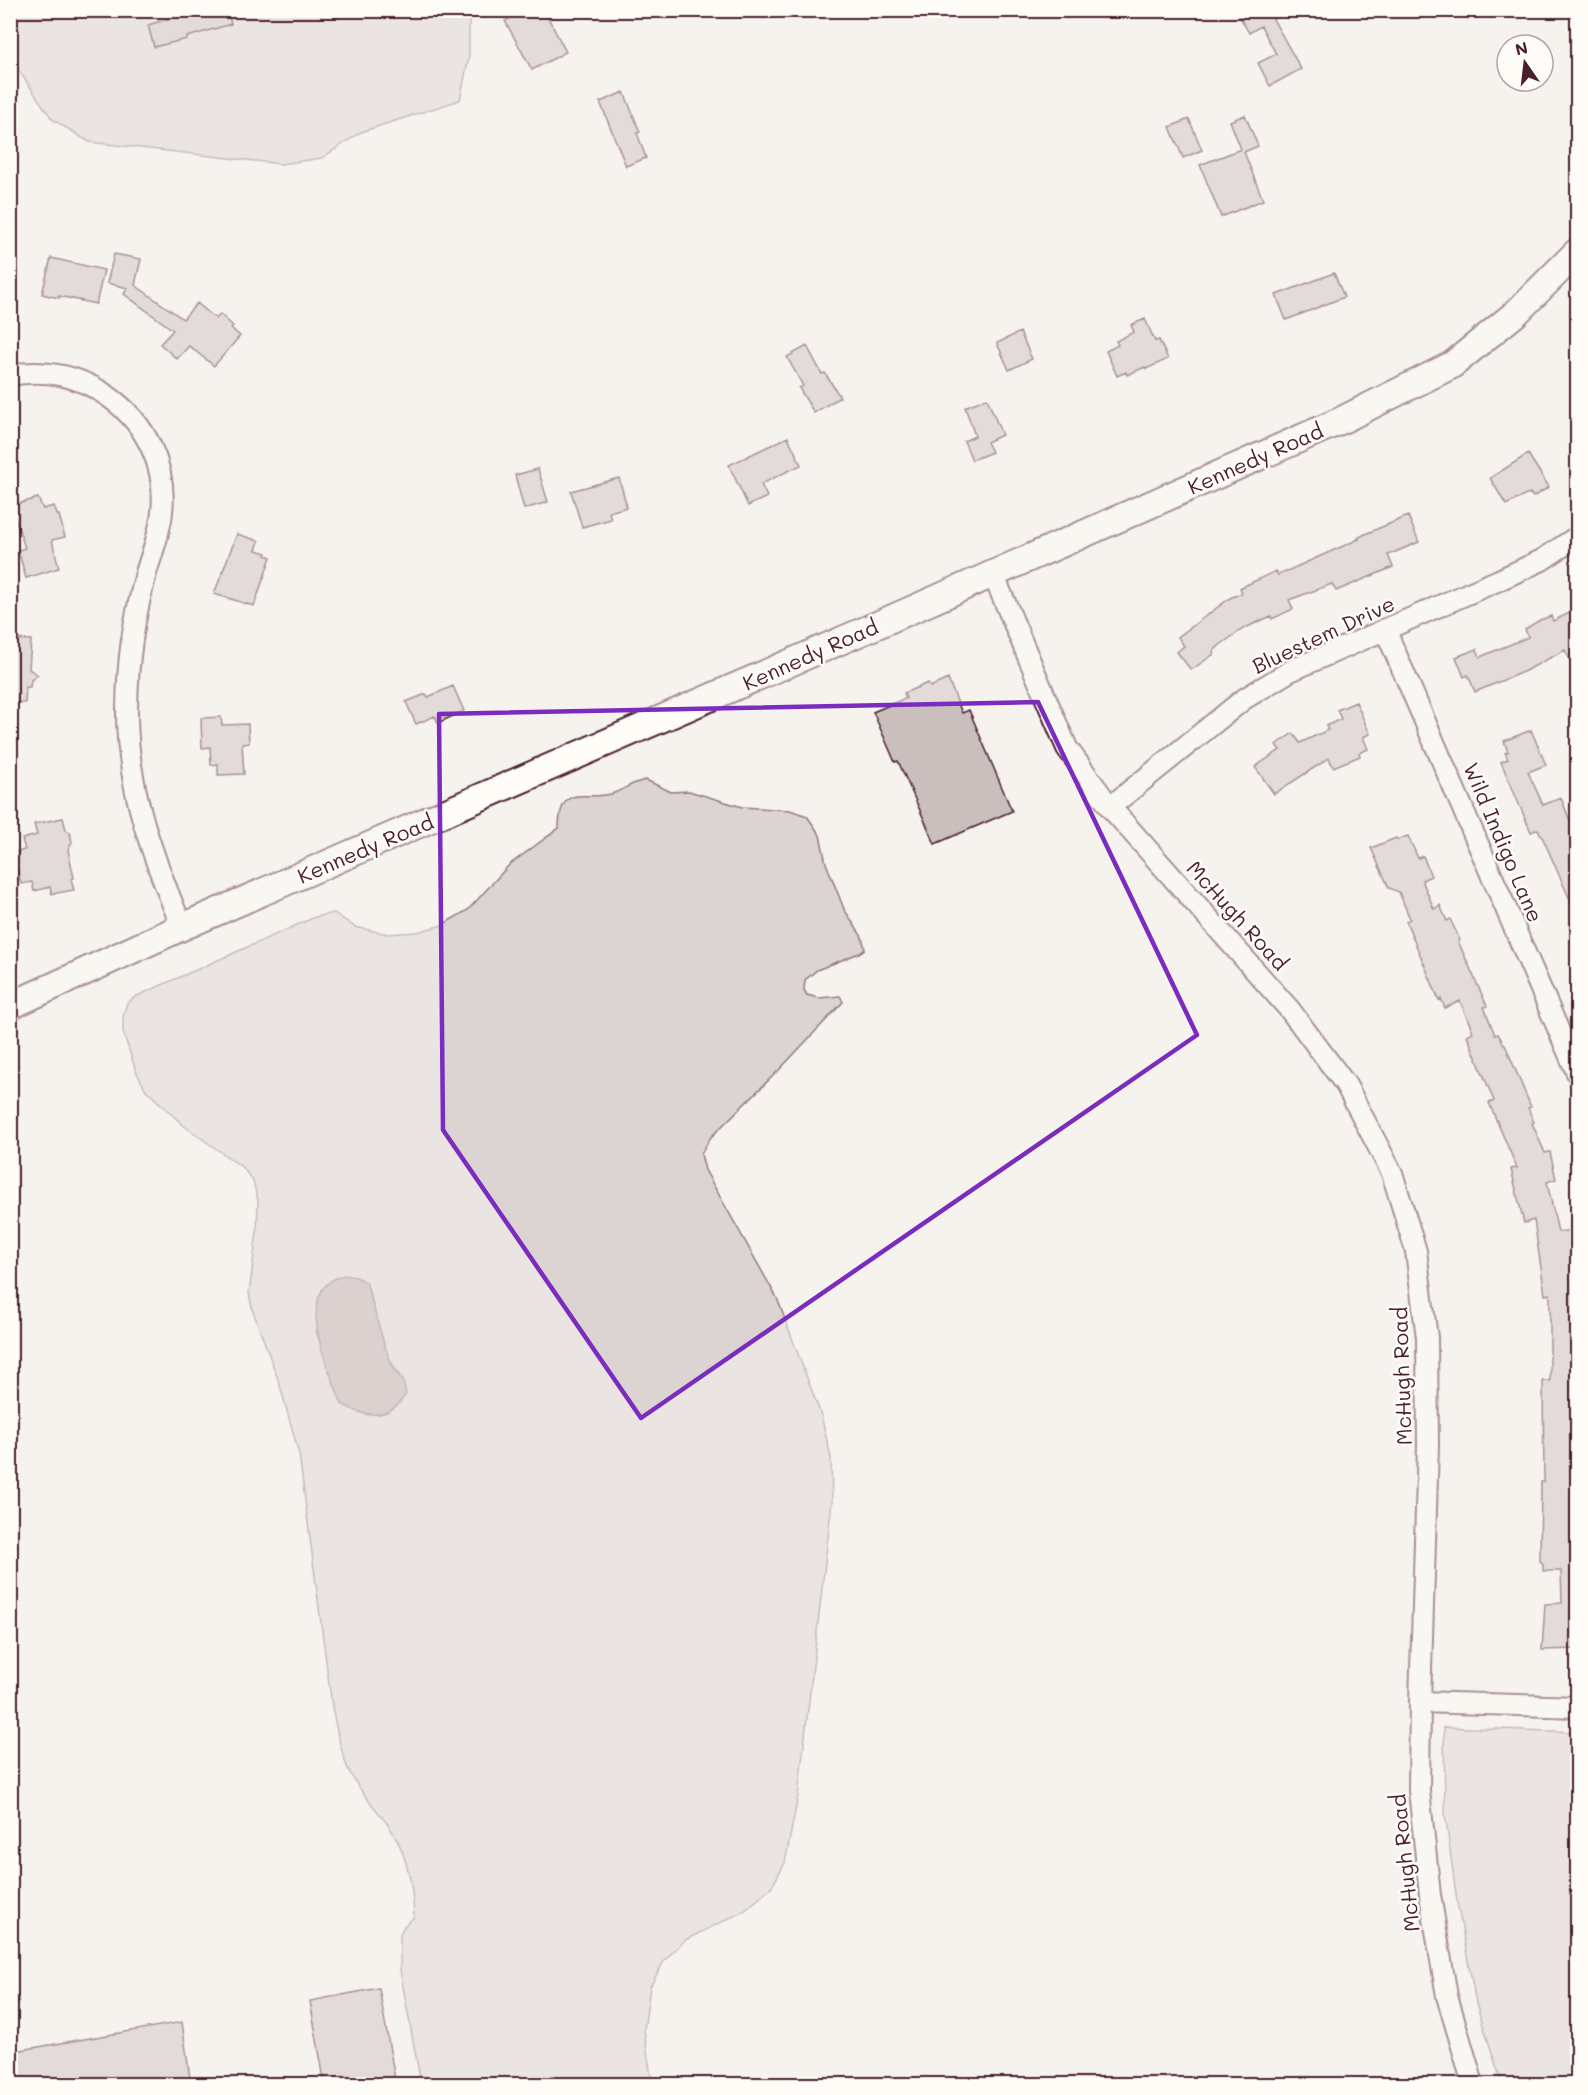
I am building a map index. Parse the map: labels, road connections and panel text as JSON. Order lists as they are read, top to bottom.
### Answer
{
  "streets": {
    "main road": ["Kennedy Road"],
    "street": ["Bluestem Drive", "Wild Indigo Lane", "McHugh Road"]
  },
  "crossings": [
    ["Kennedy Road", "McHugh Road"],
    ["Bluestem Drive", "Wild Indigo Lane"],
    ["Bluestem Drive", "McHugh Road"]
  ],
  "north": "top"
}
